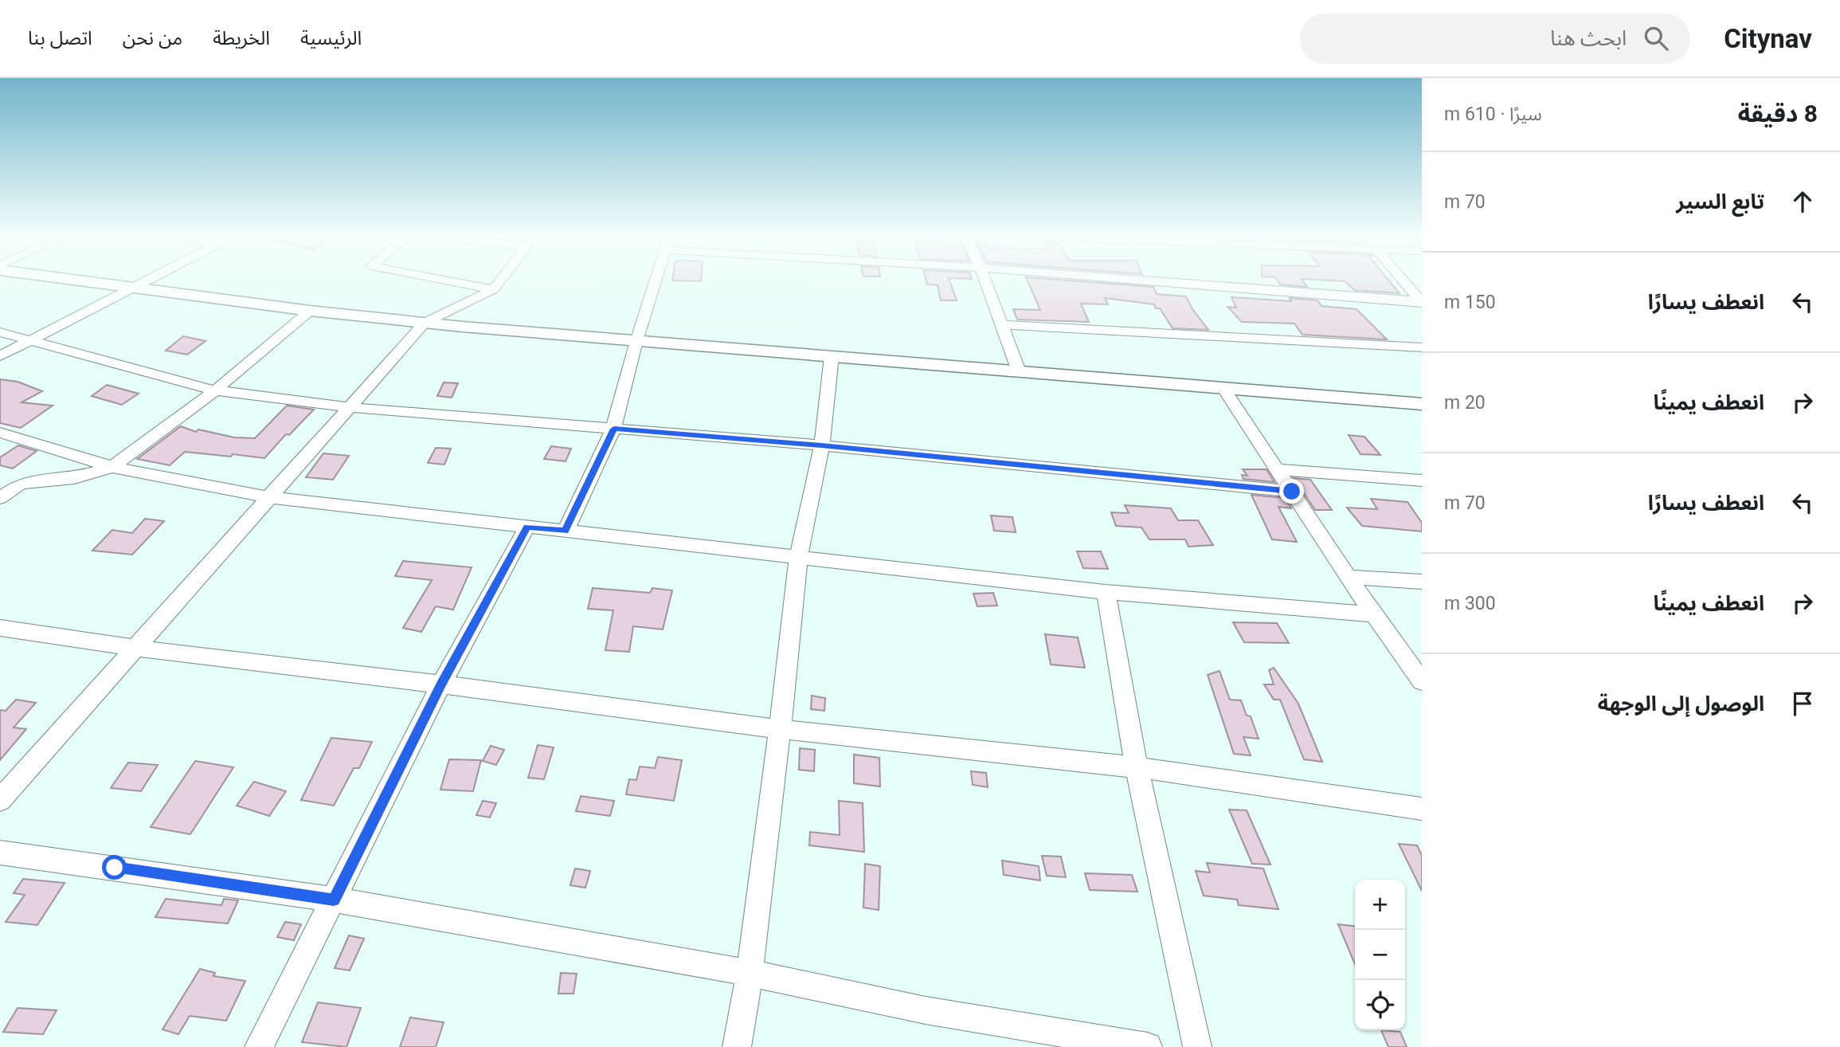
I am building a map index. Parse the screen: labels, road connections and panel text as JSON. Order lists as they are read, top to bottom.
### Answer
{
  "page": {
    "header": "Citynav",
    "search": "ابحث هنا",
    "nav": [
      "الرئيسية",
      "الخريطة",
      "من نحن",
      "اتصل بنا"
    ],
    "heading": ["8 دقيقة", "سيرًا · 610 m"],
    "list": [
      ["تابع السير", "70 m"],
      ["انعطف يسارًا", "150 m"],
      ["انعطف يمينًا", "20 m"],
      ["انعطف يسارًا", "70 m"],
      ["انعطف يمينًا", "300 m"],
      "الوصول إلى الوجهة"
    ],
    "map_buttons": ["+", "−"]
  }
}
